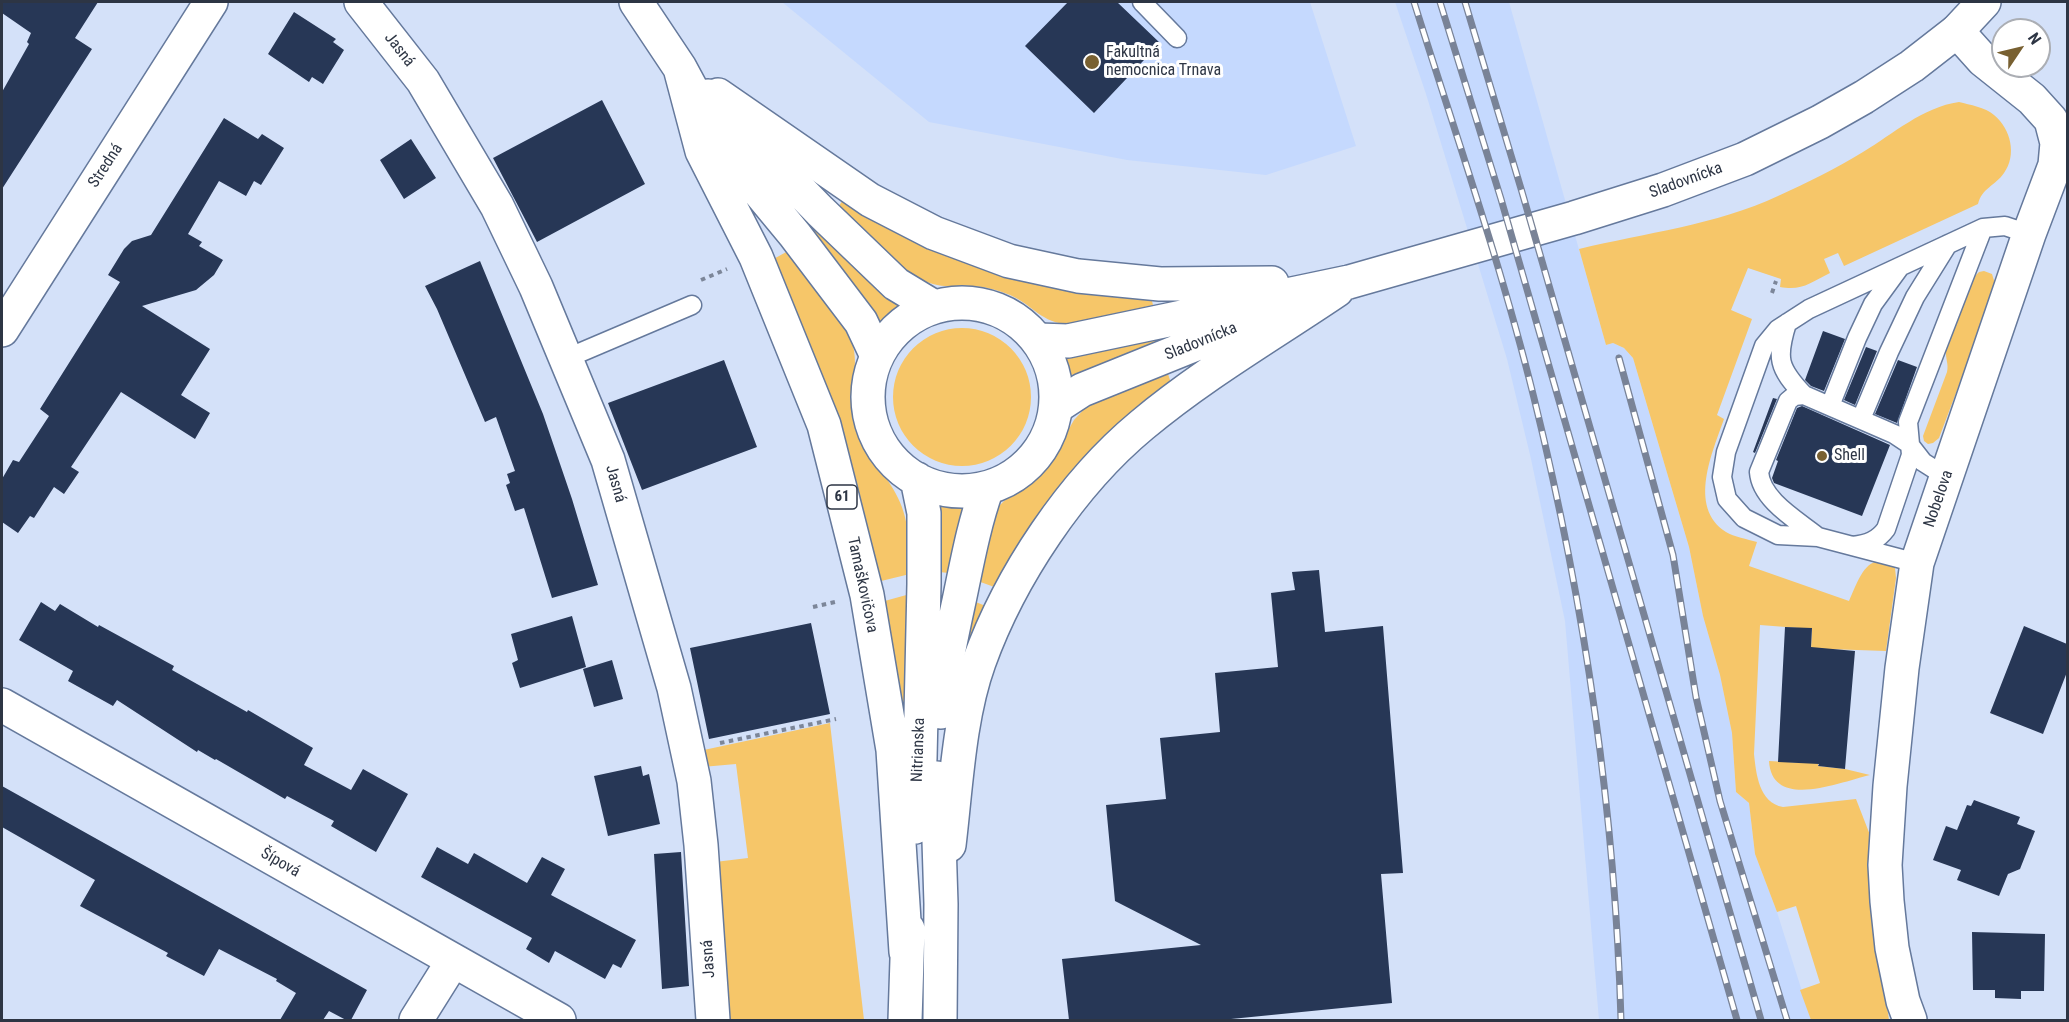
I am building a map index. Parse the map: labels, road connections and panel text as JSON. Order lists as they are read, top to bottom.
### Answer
{
  "streets": {
    "street": [
      "Jasná",
      "Stredná",
      "Sladovnícka",
      "61",
      "Nobelova",
      "Tamaškovičova",
      "Nitrianska",
      "Šípová"
    ]
  },
  "crossings": [
    ["Sladovnícka", "61"],
    ["Sladovnícka", "Nobelova"],
    ["Sladovnícka", "Tamaškovičova"],
    ["Sladovnícka", "Nitrianska"],
    ["61", "Tamaškovičova"],
    ["61", "Nitrianska"],
    ["Tamaškovičova", "Nitrianska"]
  ],
  "places": ["Fakultná nemocnica Trnava", "Shell"],
  "north": "top right"
}
